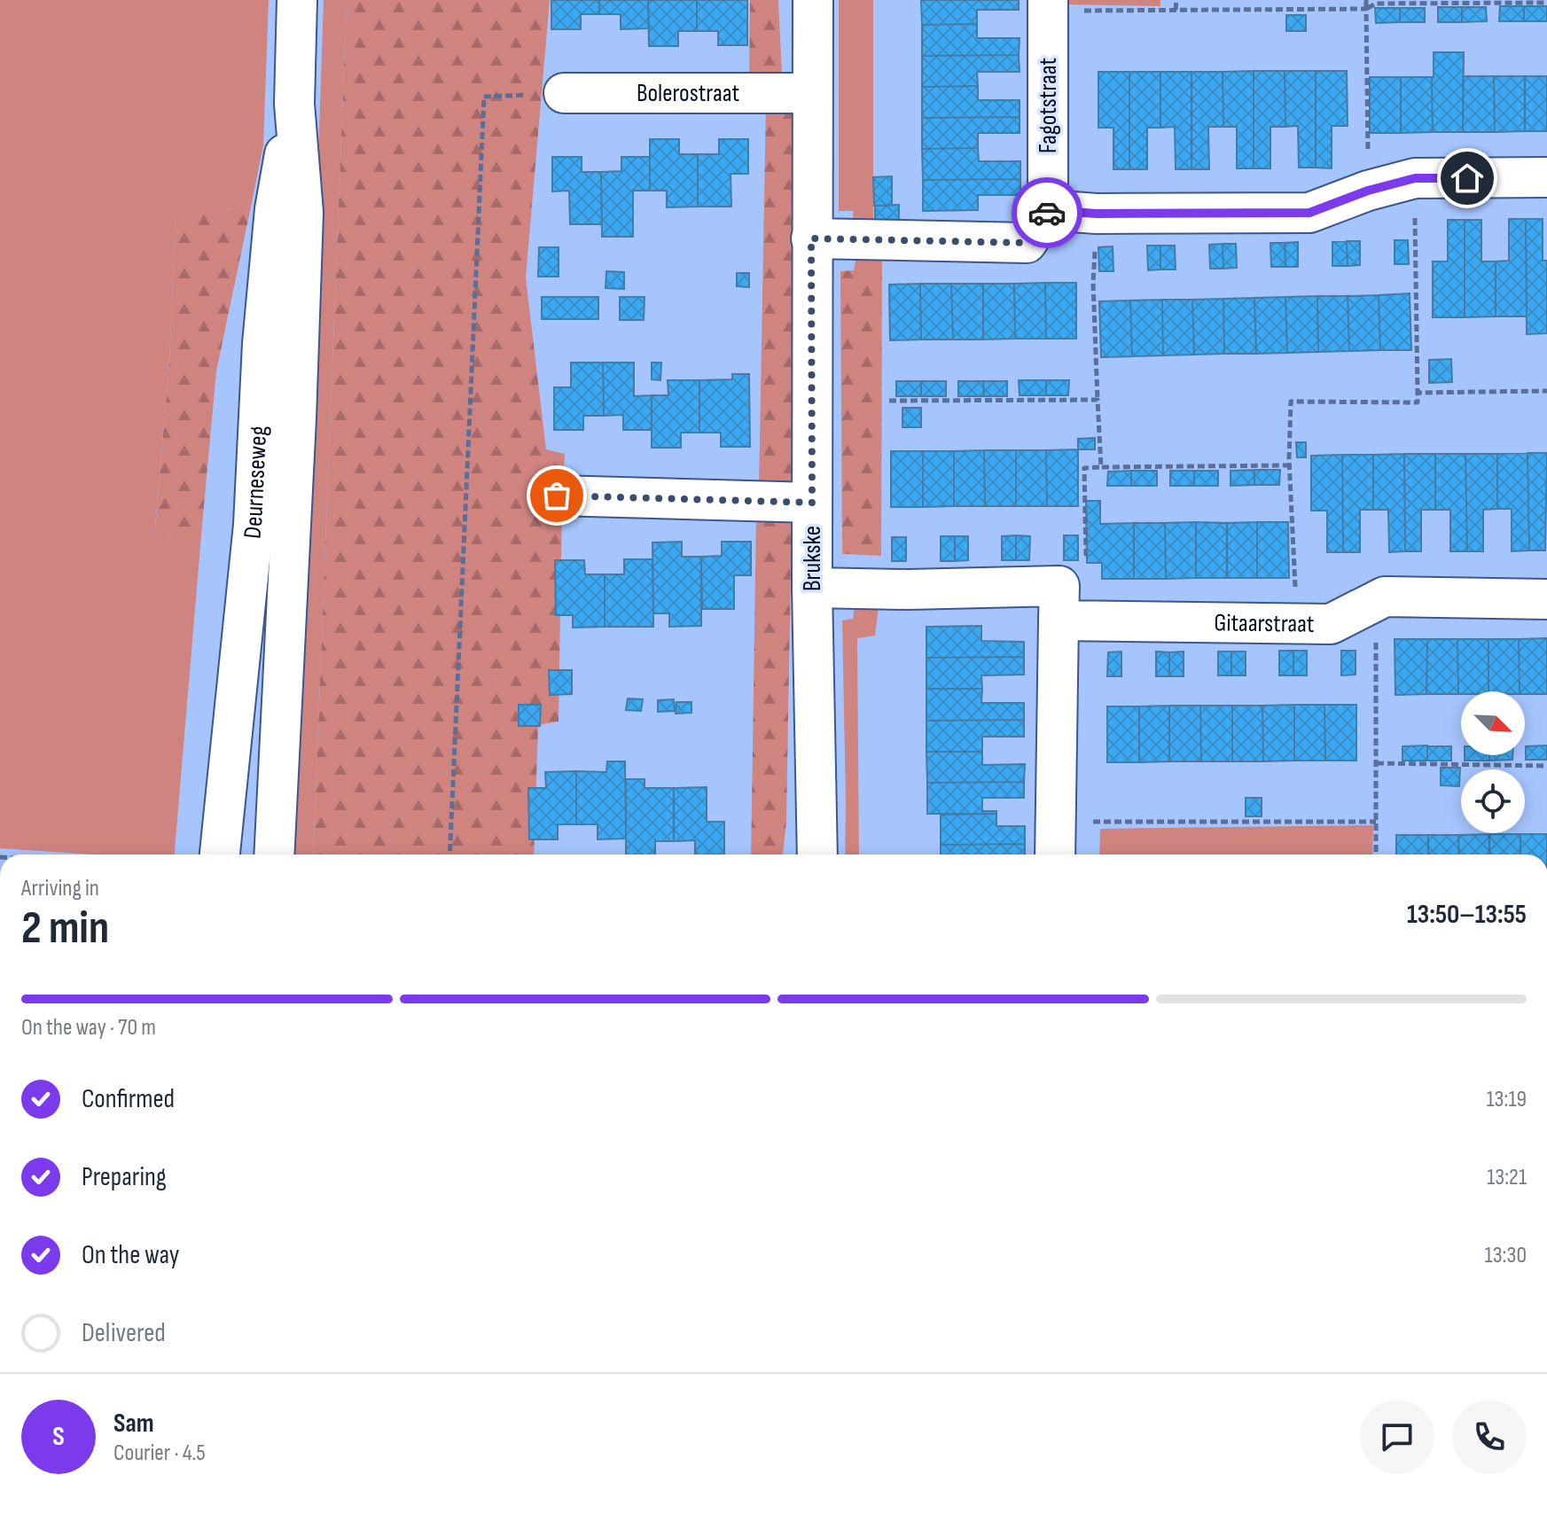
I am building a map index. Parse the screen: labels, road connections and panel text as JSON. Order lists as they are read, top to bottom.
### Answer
{
  "streets": {
    "main road": [
      "Bolerostraat",
      "Fagotstraat",
      "Deurneseweg",
      "Brukske",
      "Gitaarstraat"
    ]
  },
  "crossings": [
    ["Bolerostraat", "Brukske"]
  ],
  "north": "bottom right",
  "page": {
    "heading": ["2 min", "Arriving in", "13:50–13:55"],
    "panel": ["Sam", "Courier · 4.5"],
    "bar": "On the way · 70 m",
    "list": [
      ["Confirmed", "13:19"],
      ["Preparing", "13:21"],
      ["On the way", "13:30"],
      "Delivered"
    ],
    "round": "S"
  }
}
